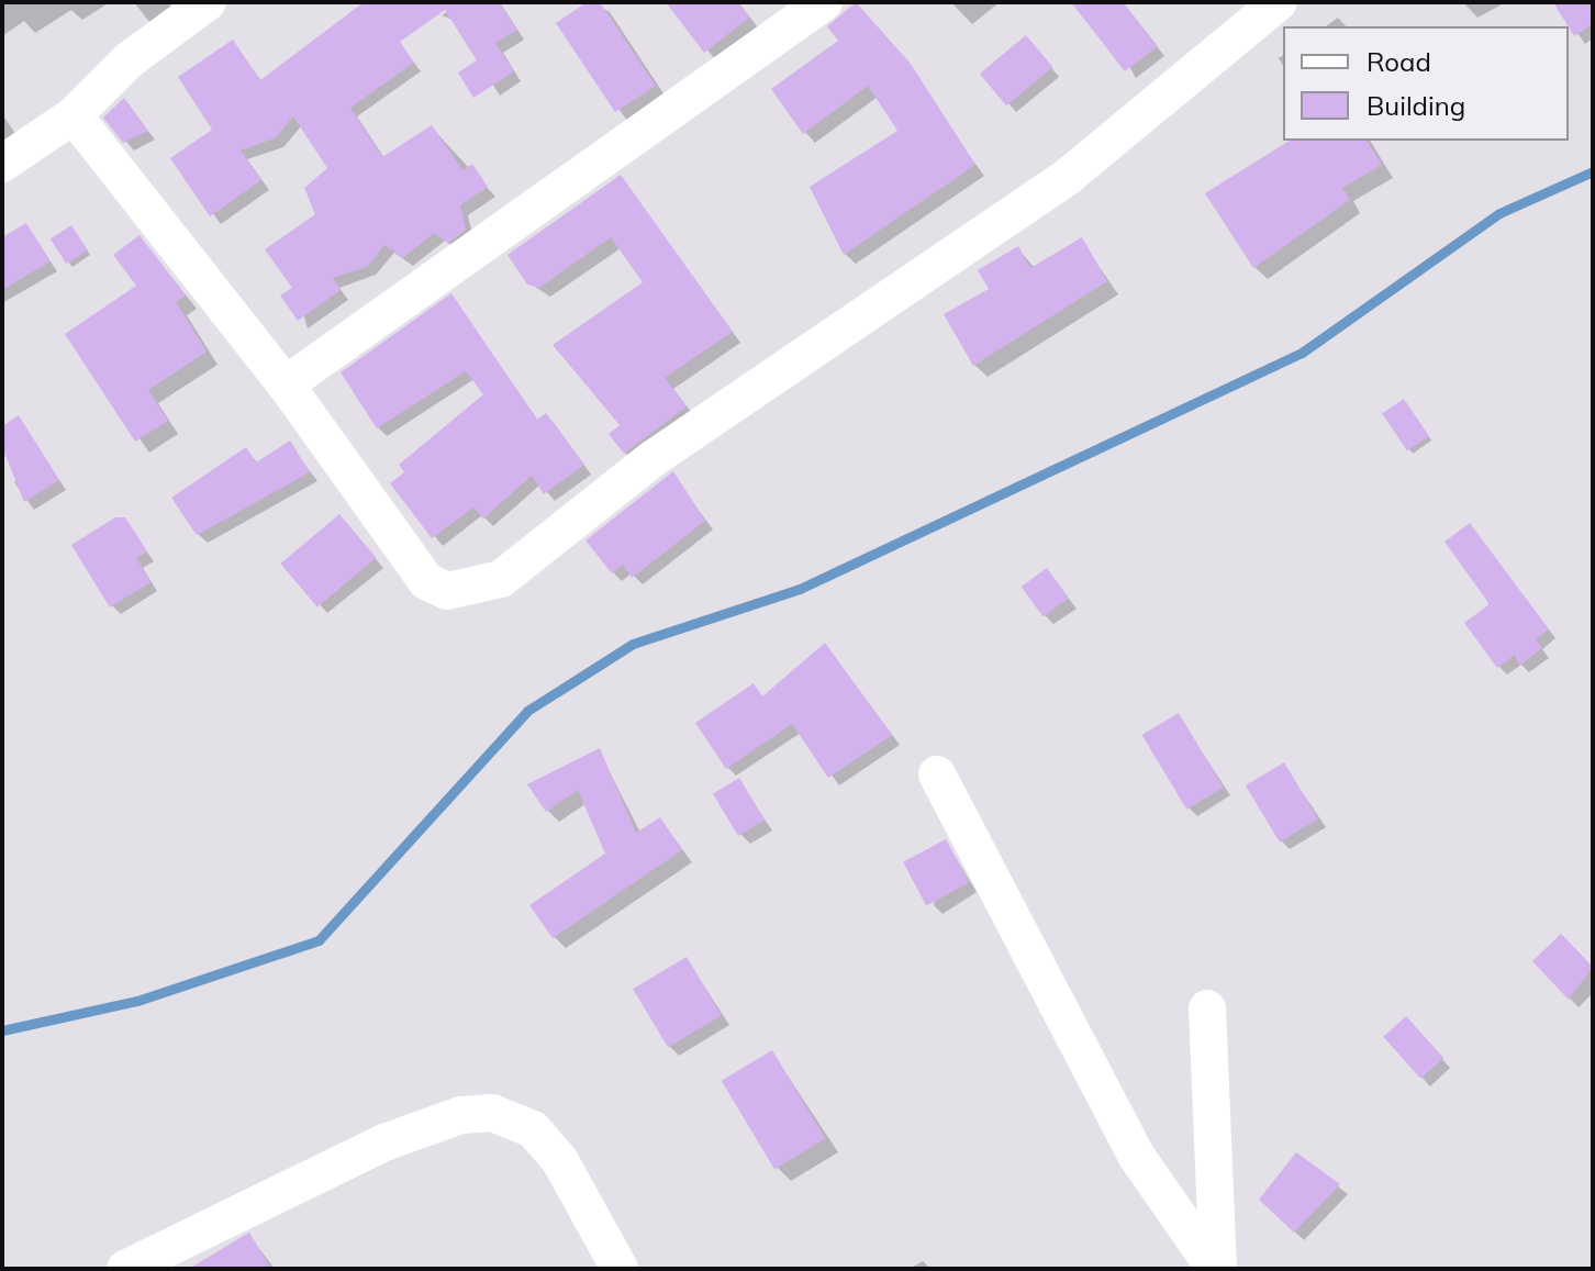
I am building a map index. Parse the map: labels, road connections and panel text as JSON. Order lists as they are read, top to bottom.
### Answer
{
  "legend": ["Road", "Building"]
}
